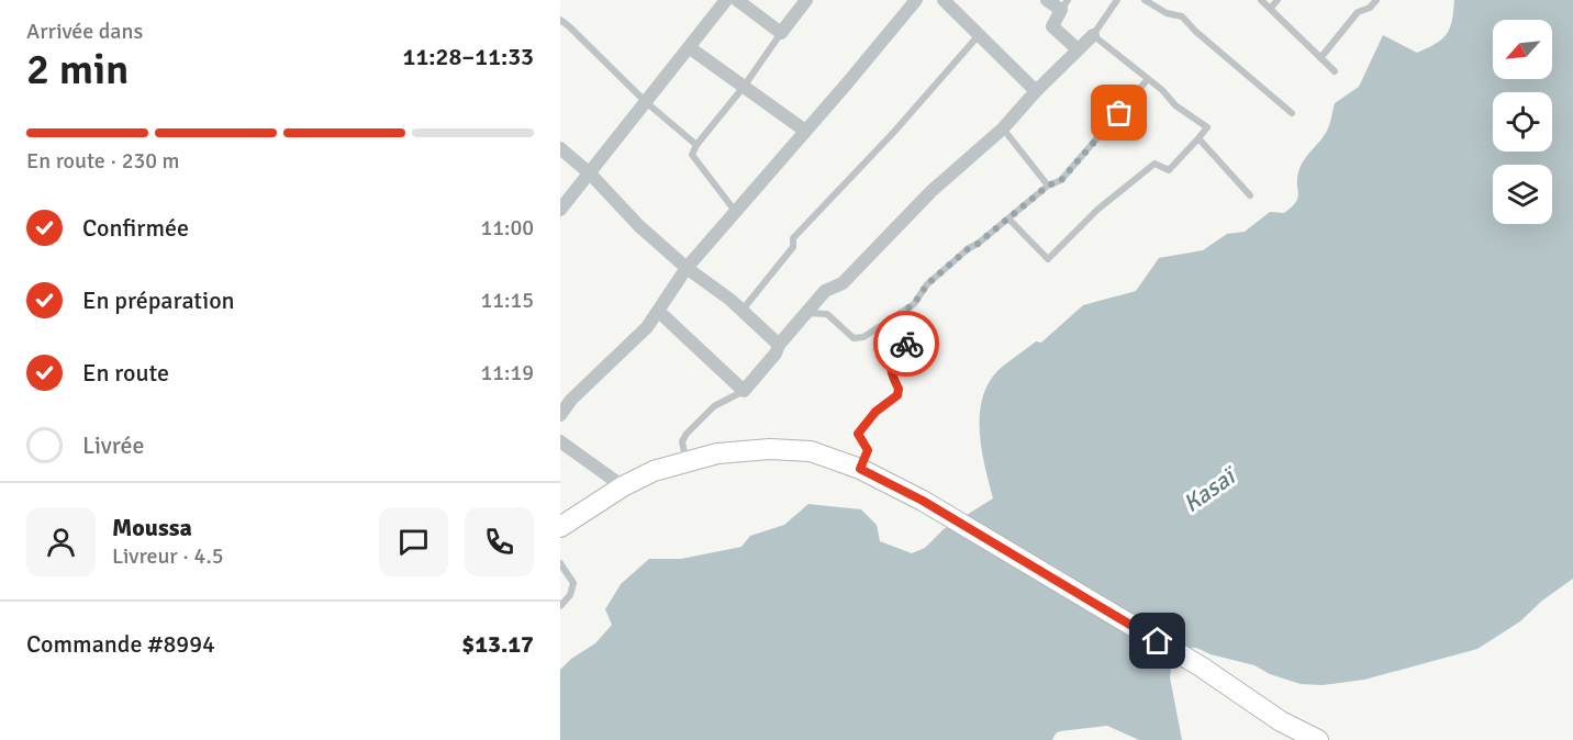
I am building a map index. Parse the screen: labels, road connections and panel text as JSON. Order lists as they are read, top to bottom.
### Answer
{
  "water": ["Kasaï"],
  "north": "bottom left",
  "page": {
    "heading": ["2 min", "Arrivée dans", "11:28–11:33"],
    "panel": [
      "Moussa",
      "Livreur · 4.5",
      "Commande #8994",
      "$13.17"
    ],
    "bar": "En route · 230 m",
    "list": [
      ["Confirmée", "11:00"],
      ["En préparation", "11:15"],
      ["En route", "11:19"],
      "Livrée"
    ]
  }
}
